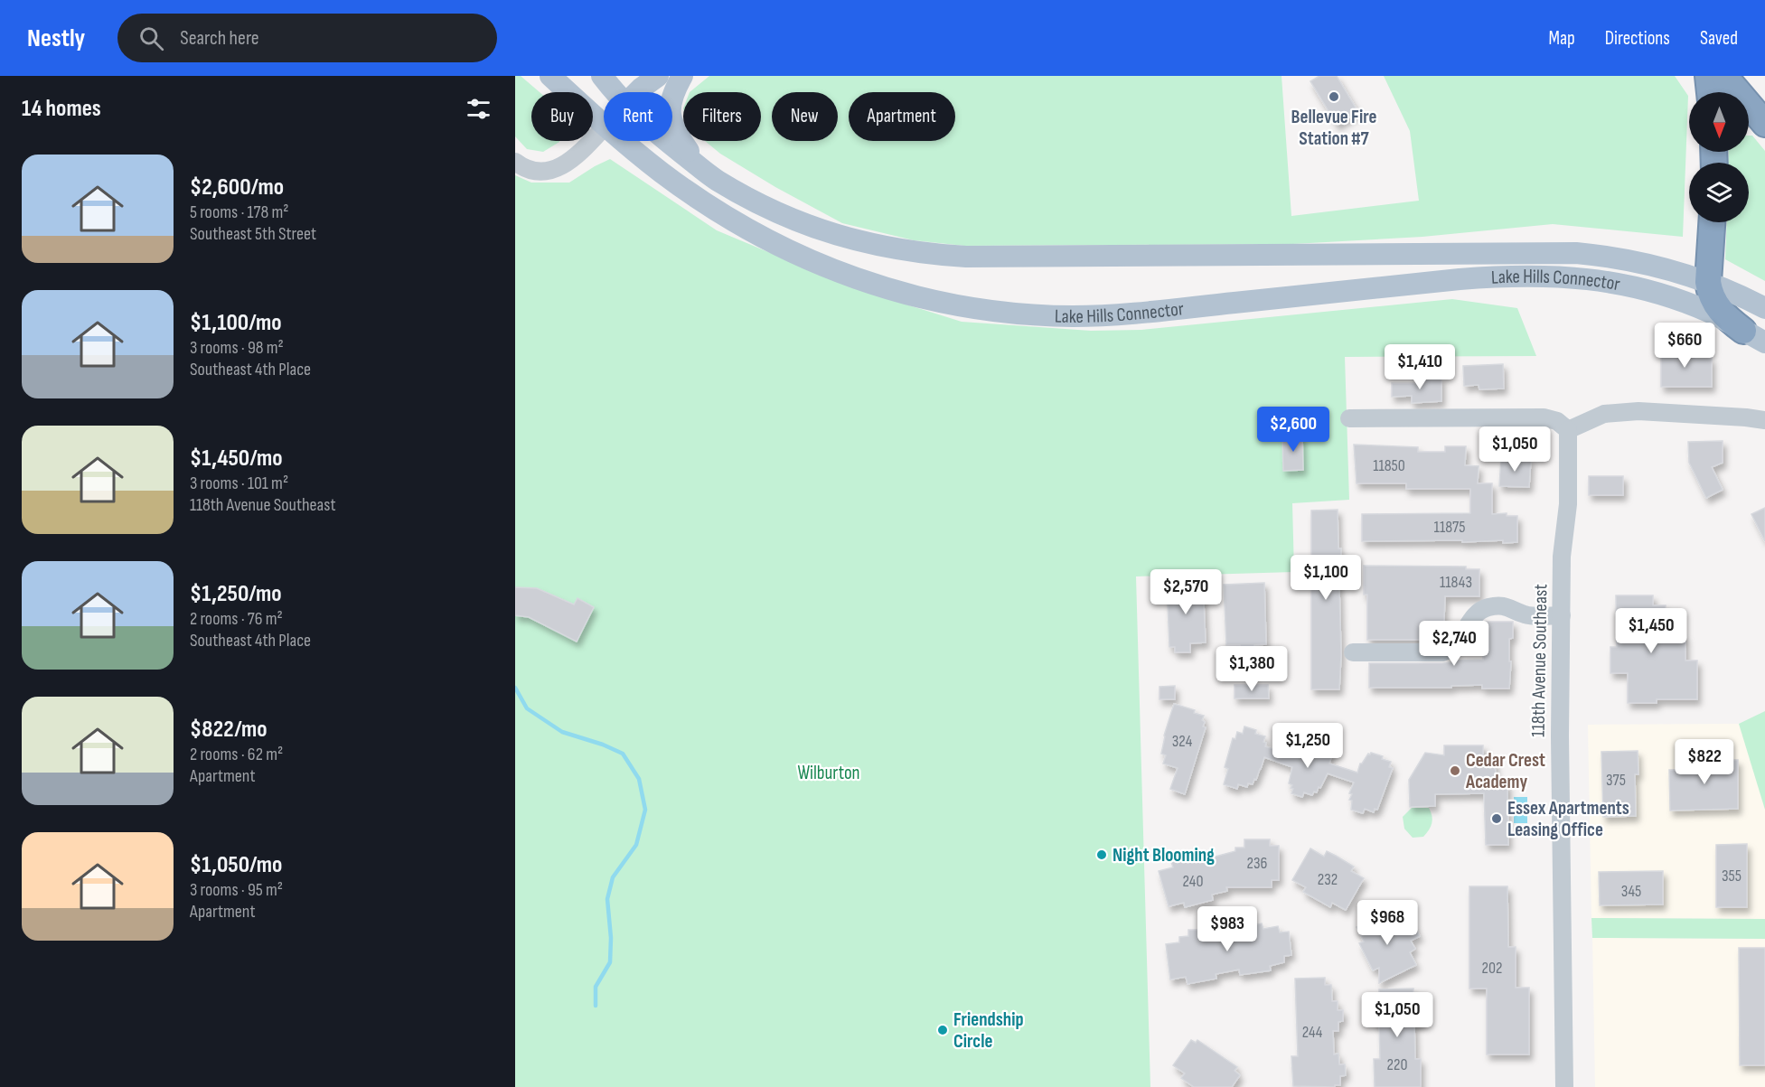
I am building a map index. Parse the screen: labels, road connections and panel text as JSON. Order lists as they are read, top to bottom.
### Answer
{
  "streets": {
    "main road": ["Lake Hills Connector"],
    "street": ["118th Avenue Southeast"]
  },
  "parks": ["Wilburton"],
  "places": [
    "Bellevue Fire Station #7",
    "Cedar Crest Academy",
    "Essex Apartments Leasing Office",
    "Night Blooming",
    "Friendship Circle"
  ],
  "house_numbers": [
    "11850",
    "11875",
    "11843",
    "324",
    "375",
    "236",
    "355",
    "232",
    "240",
    "345",
    "202",
    "244",
    "220"
  ],
  "north": "bottom",
  "page": {
    "header": "Nestly",
    "search": "Search here",
    "nav": ["Map", "Directions", "Saved"],
    "heading": "14 homes",
    "chip": [
      "Buy",
      "Rent",
      "Filters",
      "New",
      "Apartment"
    ],
    "list": [
      {
        "name": "$2,600/mo",
        "note": "5 rooms · 178 m² · Southeast 5th Street"
      },
      {
        "name": "$1,100/mo",
        "note": "3 rooms · 98 m² · Southeast 4th Place"
      },
      {
        "name": "$1,450/mo",
        "note": "3 rooms · 101 m² · 118th Avenue Southeast"
      },
      {
        "name": "$1,250/mo",
        "note": "2 rooms · 76 m² · Southeast 4th Place"
      },
      {
        "name": "$822/mo",
        "note": "2 rooms · 62 m² · Apartment"
      },
      {
        "name": "$1,050/mo",
        "note": "3 rooms · 95 m² · Apartment"
      }
    ],
    "price": [
      "$660",
      "$1,410",
      "$2,600",
      "$1,050",
      "$1,100",
      "$2,570",
      "$1,450",
      "$2,740",
      "$1,380",
      "$1,250",
      "$822",
      "$968",
      "$983",
      "$1,050"
    ]
  }
}
